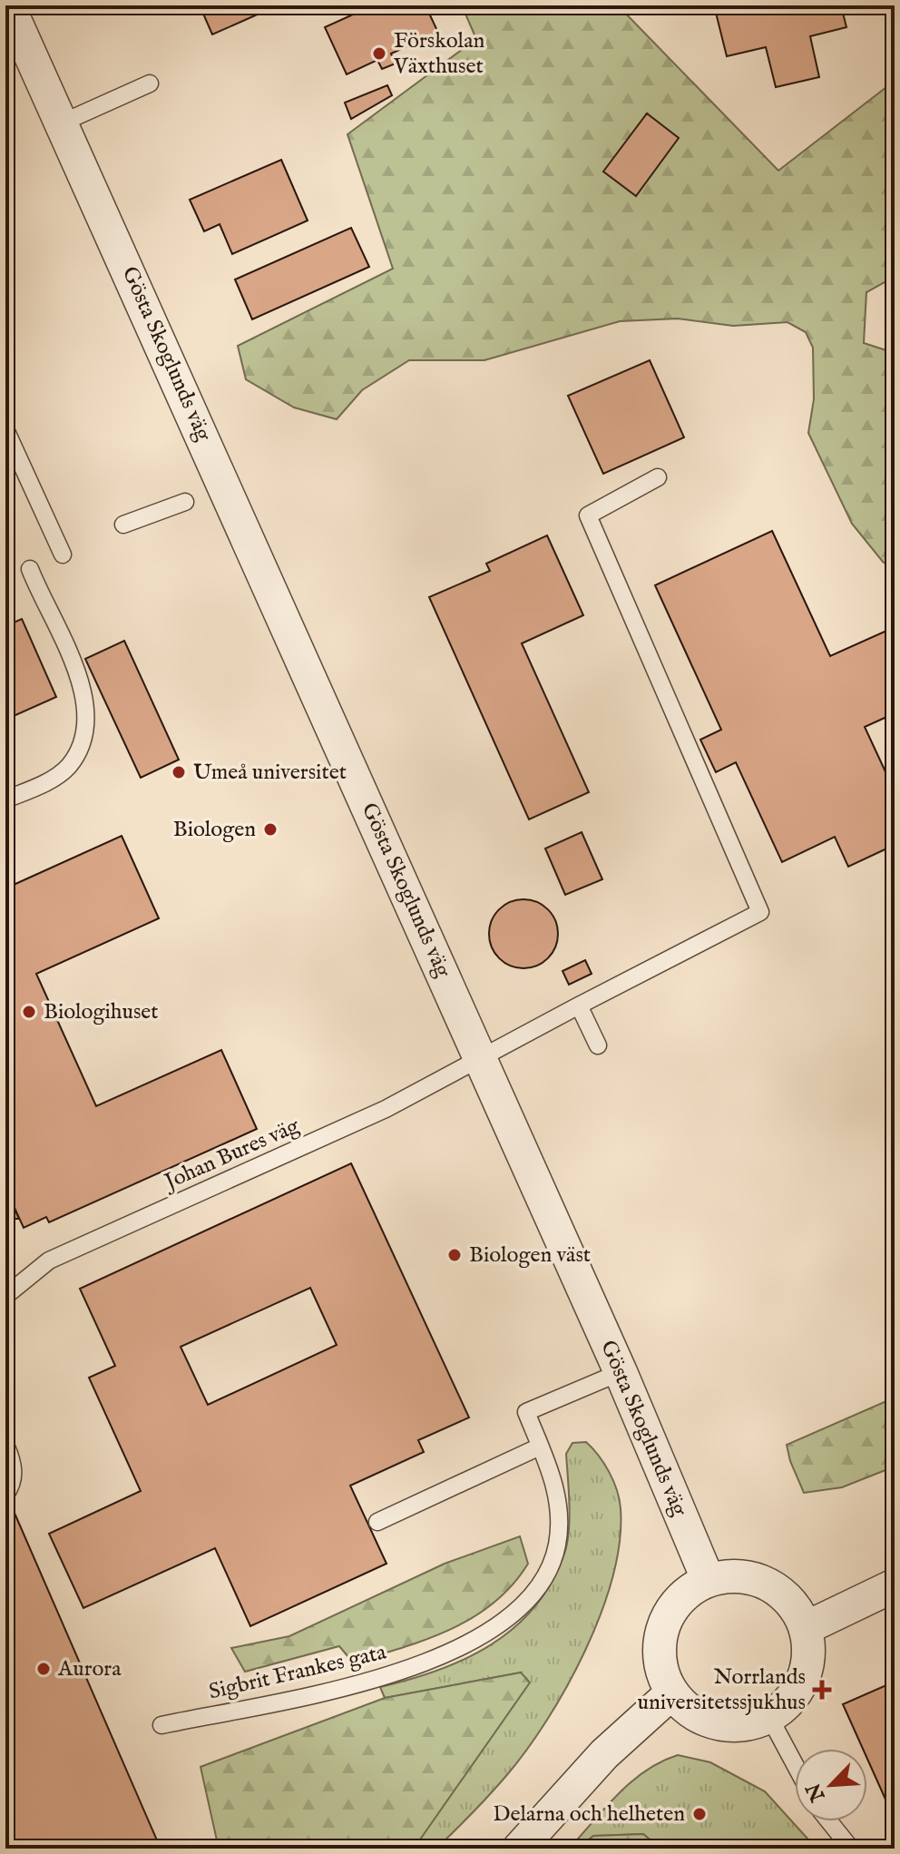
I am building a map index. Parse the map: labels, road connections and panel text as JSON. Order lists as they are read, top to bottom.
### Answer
{
  "streets": {
    "street": ["Gösta Skoglunds väg"],
    "lane": ["Johan Bures väg", "Sigbrit Frankes gata"]
  },
  "crossings": [
    ["Gösta Skoglunds väg", "Johan Bures väg"],
    ["Gösta Skoglunds väg", "Sigbrit Frankes gata"]
  ],
  "places": {
    "other": [
      "Förskolan Växthuset",
      "Umeå universitet",
      "Biologen",
      "Biologihuset",
      "Biologen väst",
      "Aurora",
      "Delarna och helheten"
    ],
    "health": ["Norrlands universitetssjukhus"]
  },
  "north": "bottom left"
}
